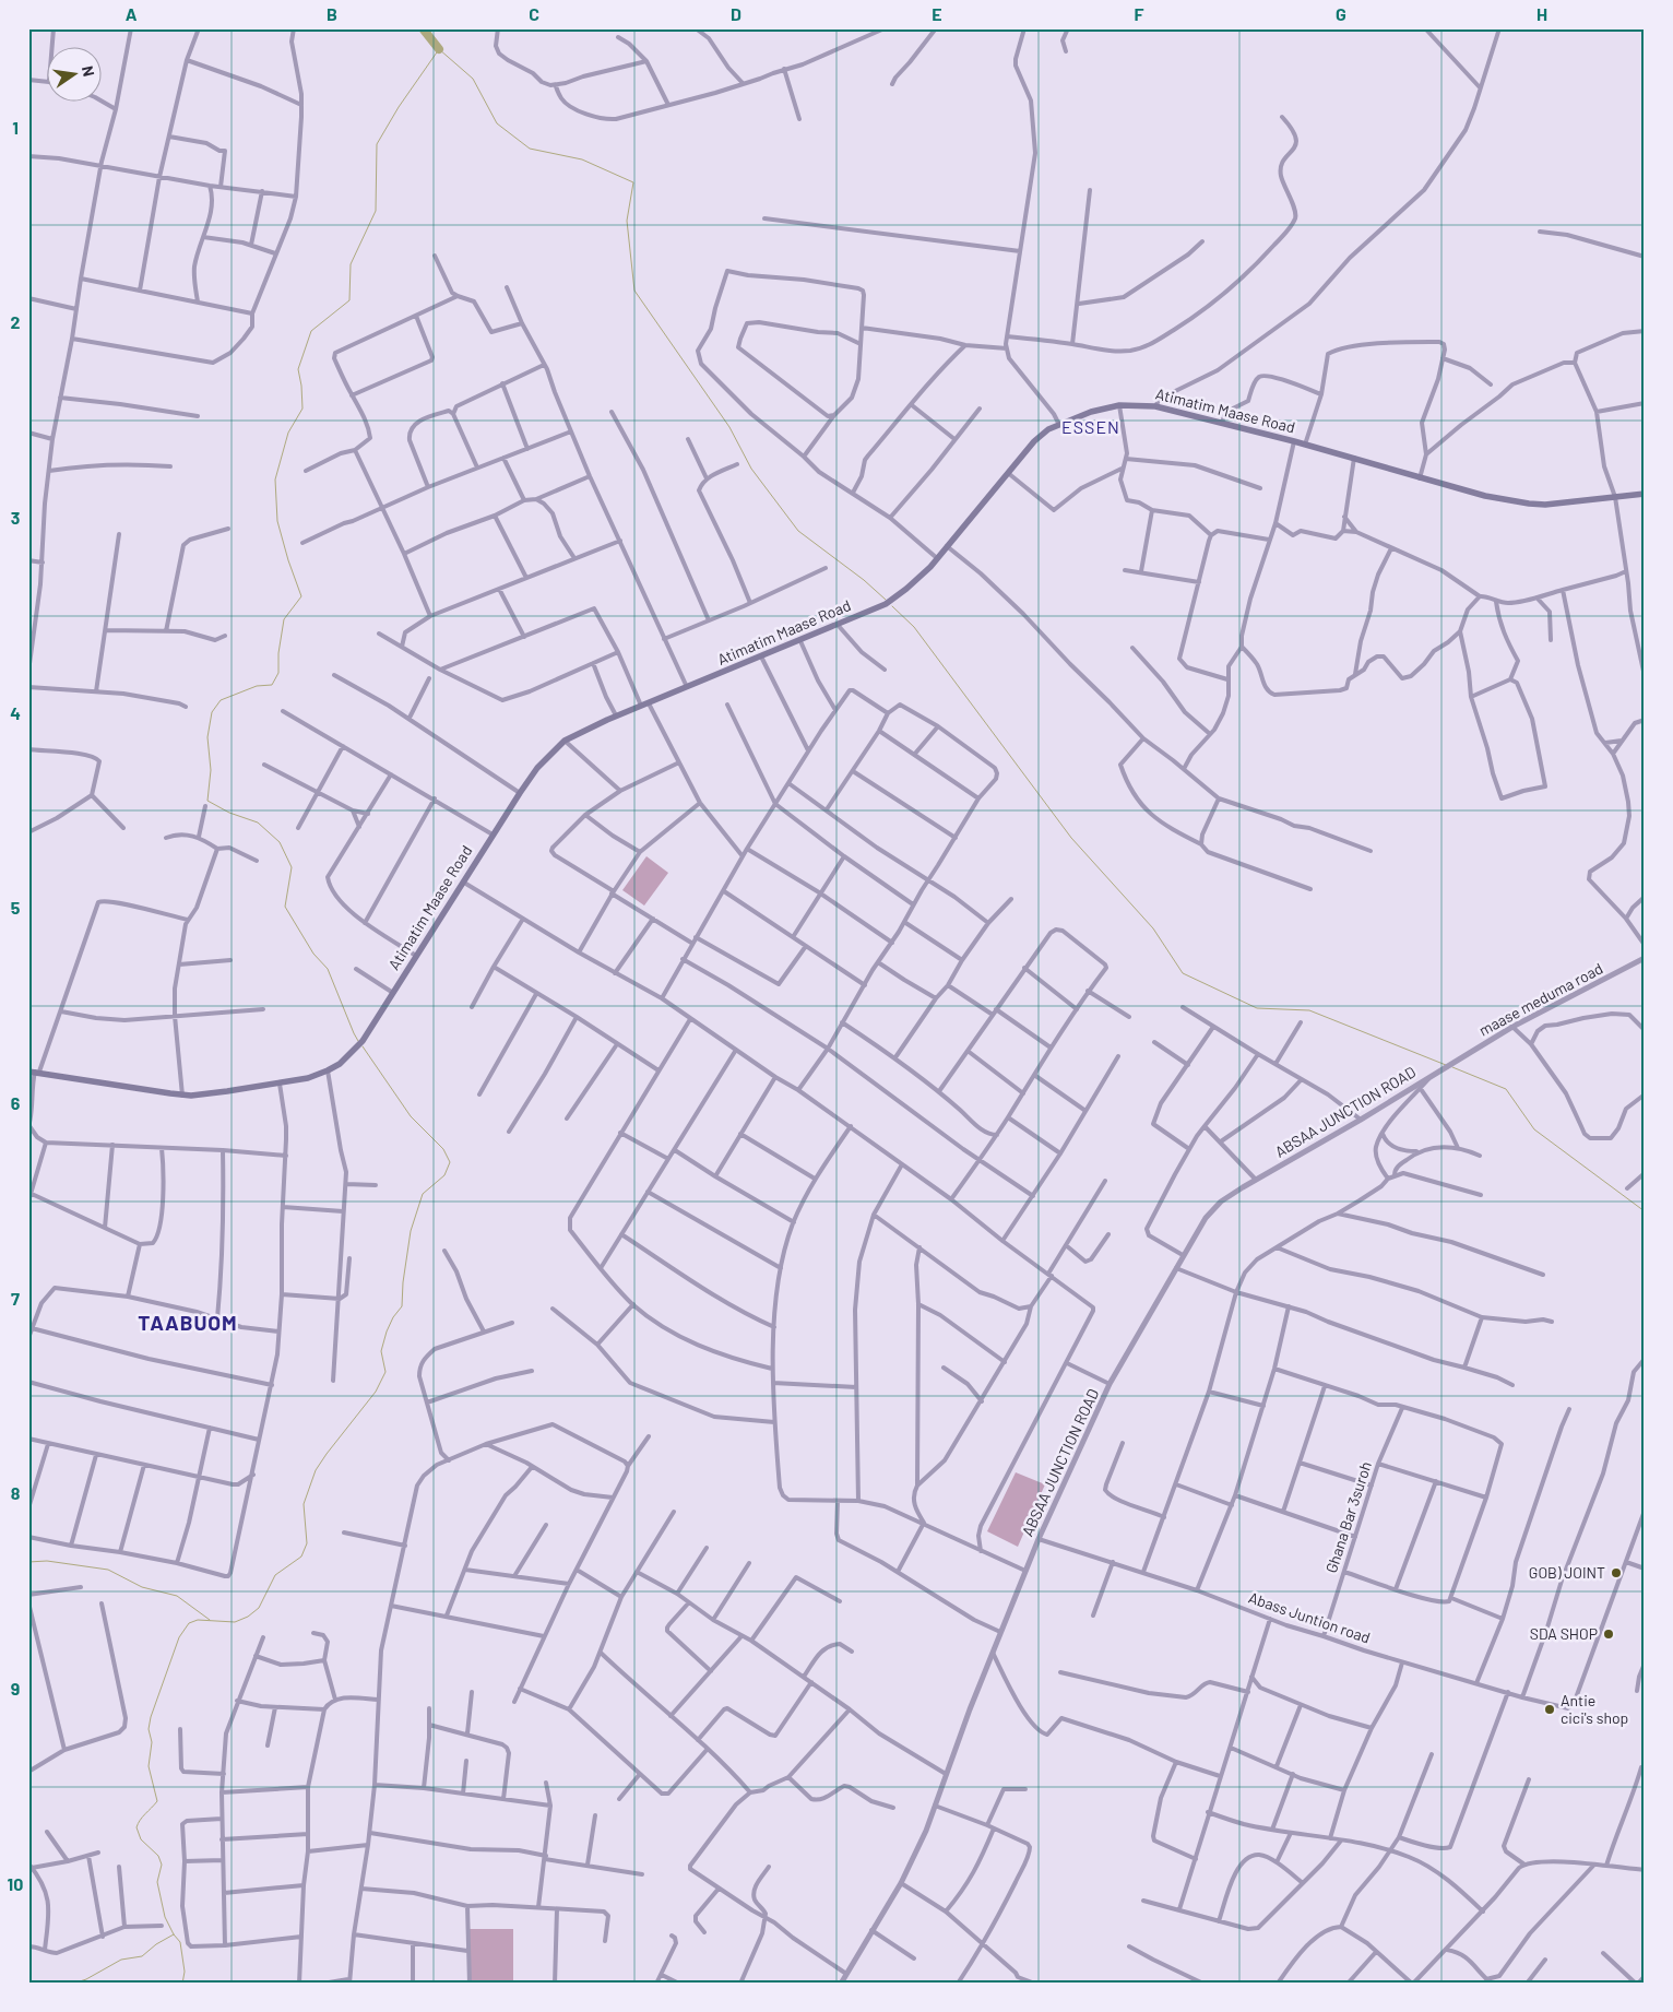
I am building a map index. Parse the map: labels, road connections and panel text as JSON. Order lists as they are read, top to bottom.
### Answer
{
  "streets": {
    "main road": ["Atimatim Maase Road"],
    "street": [
      "maase meduma road",
      "ABSAA JUNCTION ROAD",
      "Ghana Bar 3suroh",
      "Abass Juntion road"
    ]
  },
  "crossings": [
    ["maase meduma road", "ABSAA JUNCTION ROAD"],
    ["ABSAA JUNCTION ROAD", "Abass Juntion road"],
    ["Ghana Bar 3suroh", "Abass Juntion road"]
  ],
  "districts": ["ESSEN", "TAABUOM"],
  "places": ["GOB) JOINT", "SDA SHOP", "Antie cici's shop"],
  "north": "right",
  "grid": {
    "columns": [
      "A",
      "B",
      "C",
      "D",
      "E",
      "F",
      "G",
      "H"
    ],
    "rows": [
      "1",
      "2",
      "3",
      "4",
      "5",
      "6",
      "7",
      "8",
      "9",
      "10"
    ]
  }
}
